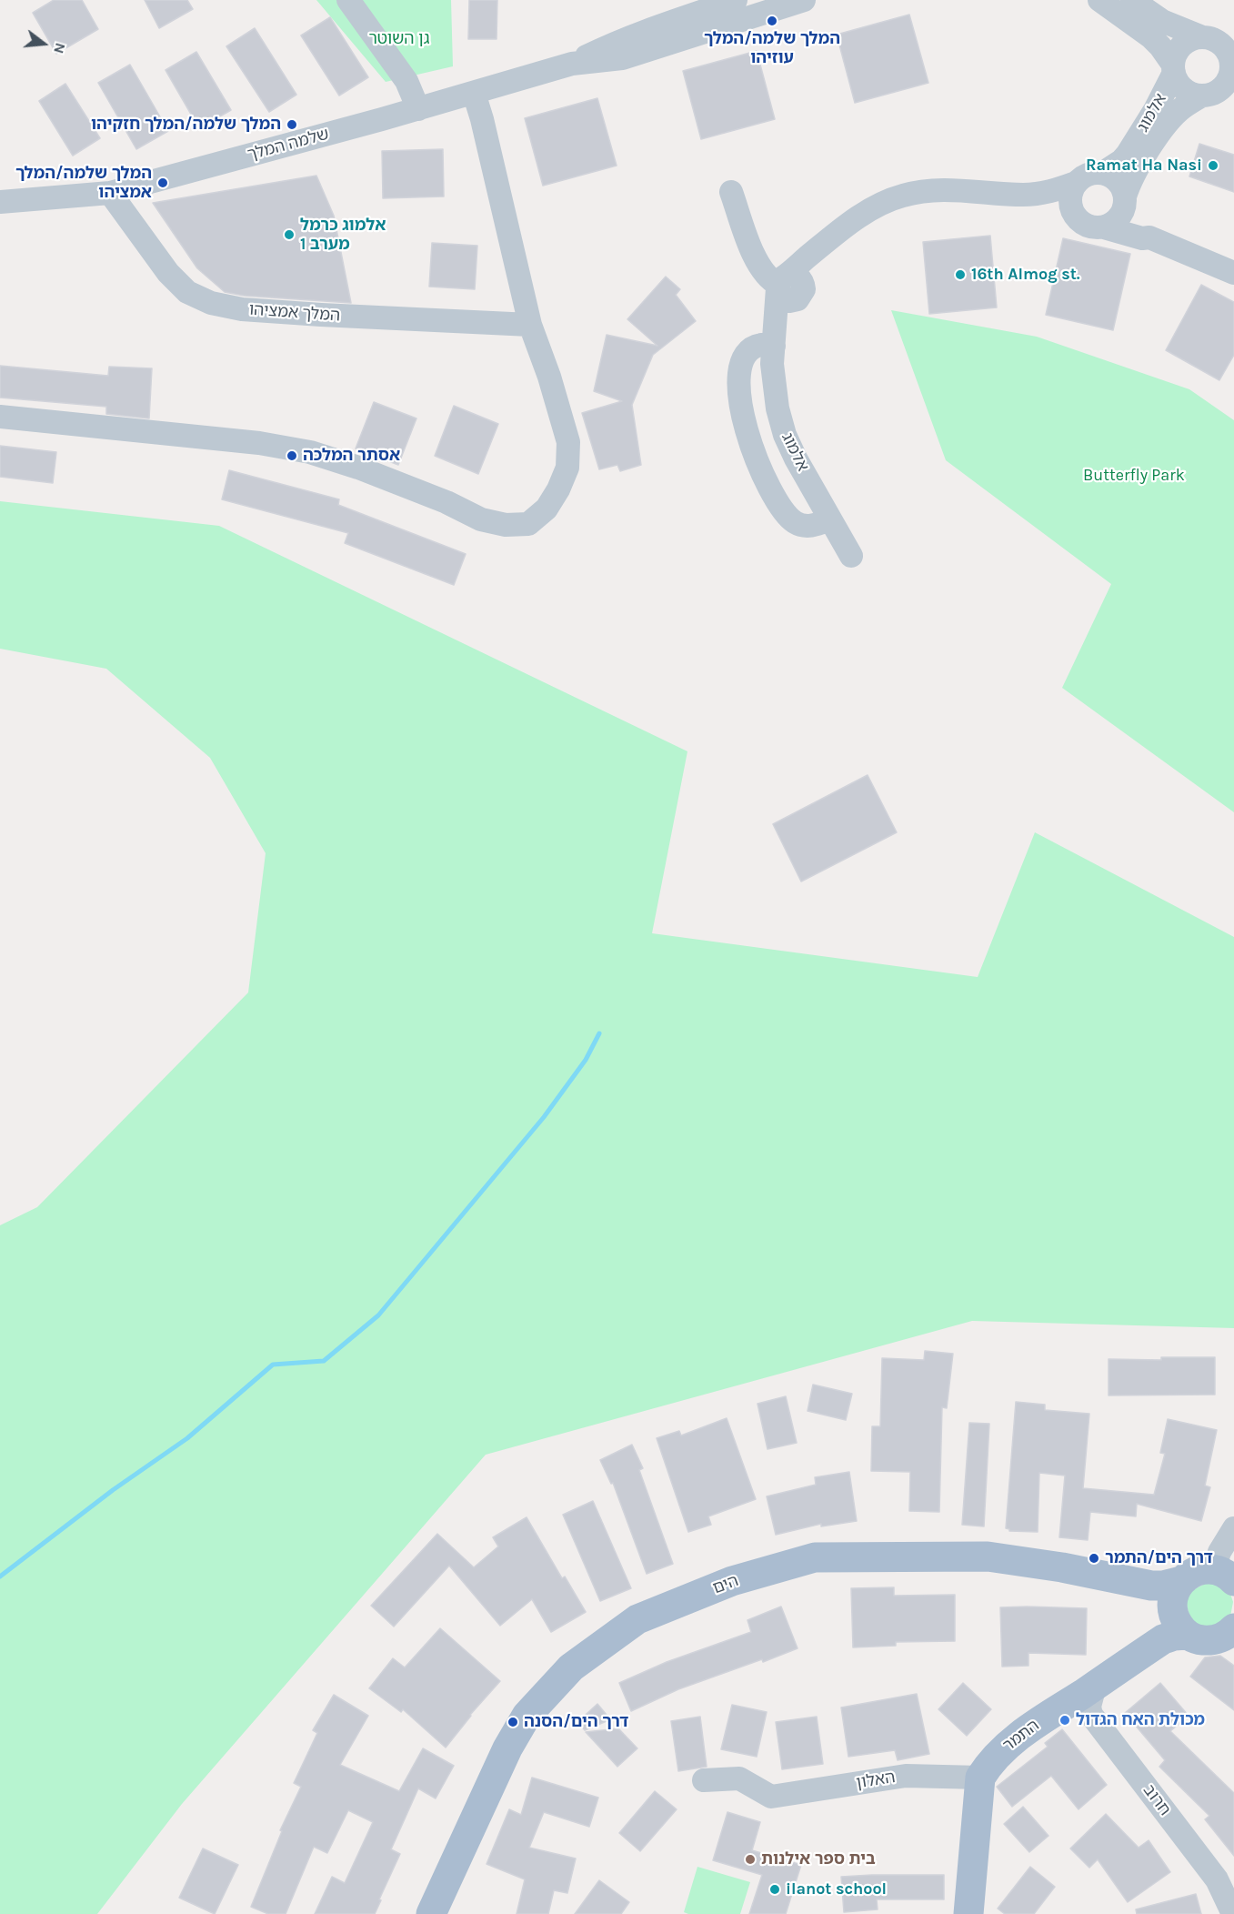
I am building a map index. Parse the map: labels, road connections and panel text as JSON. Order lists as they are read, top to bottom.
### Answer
{
  "streets": {
    "main road": ["הים", "התמר"],
    "street": [
      "אלמוג",
      "שלמה המלך",
      "המלך אמציהו",
      "האלון",
      "חרוב"
    ]
  },
  "crossings": [
    ["שלמה המלך", "המלך אמציהו"],
    ["התמר", "האלון"],
    ["התמר", "חרוב"]
  ],
  "parks": ["גן השוטר", "Butterfly Park"],
  "places": [
    "המלך שלמה/המלך עוזיהו",
    "המלך שלמה/המלך חזקיהו",
    "Ramat Ha Nasi",
    "המלך שלמה/המלך אמציהו",
    "אלמוג כרמל מערב 1",
    "16th Almog st.",
    "אסתר המלכה",
    "דרך הים/התמר",
    "מכולת האח הגדול",
    "דרך הים/הסנה",
    "בית ספר אילנות",
    "ilanot school"
  ],
  "north": "right"
}
